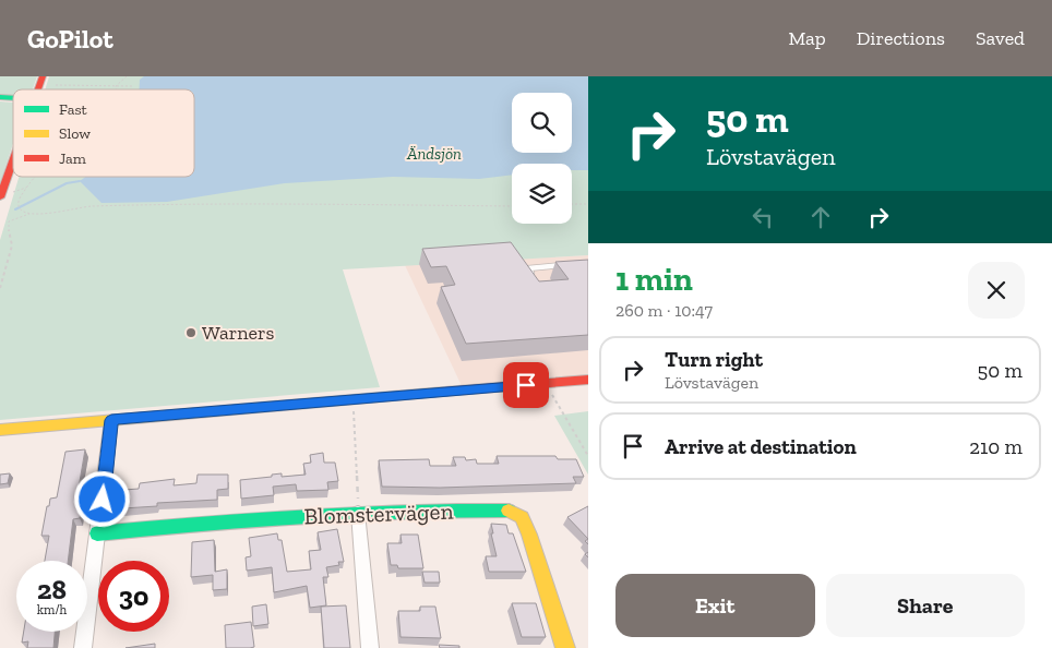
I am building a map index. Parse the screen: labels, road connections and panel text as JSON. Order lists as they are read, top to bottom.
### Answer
{
  "streets": {
    "street": ["Blomstervägen"]
  },
  "parks": ["Ändsjön"],
  "places": ["Warners"],
  "legend": ["Fast", "Slow", "Jam"],
  "page": {
    "header": "GoPilot",
    "nav": ["Map", "Directions", "Saved"],
    "turn": ["50 m", "Lövstavägen"],
    "heading": ["1 min", "260 m · 10:47"],
    "list": [
      {
        "name": "Turn right",
        "note": "Lövstavägen",
        "value": "50 m"
      },
      {
        "name": "Arrive at destination",
        "value": "210 m"
      }
    ],
    "speed": "28 km/h",
    "limit": "30",
    "buttons": ["Exit", "Share"]
  }
}
